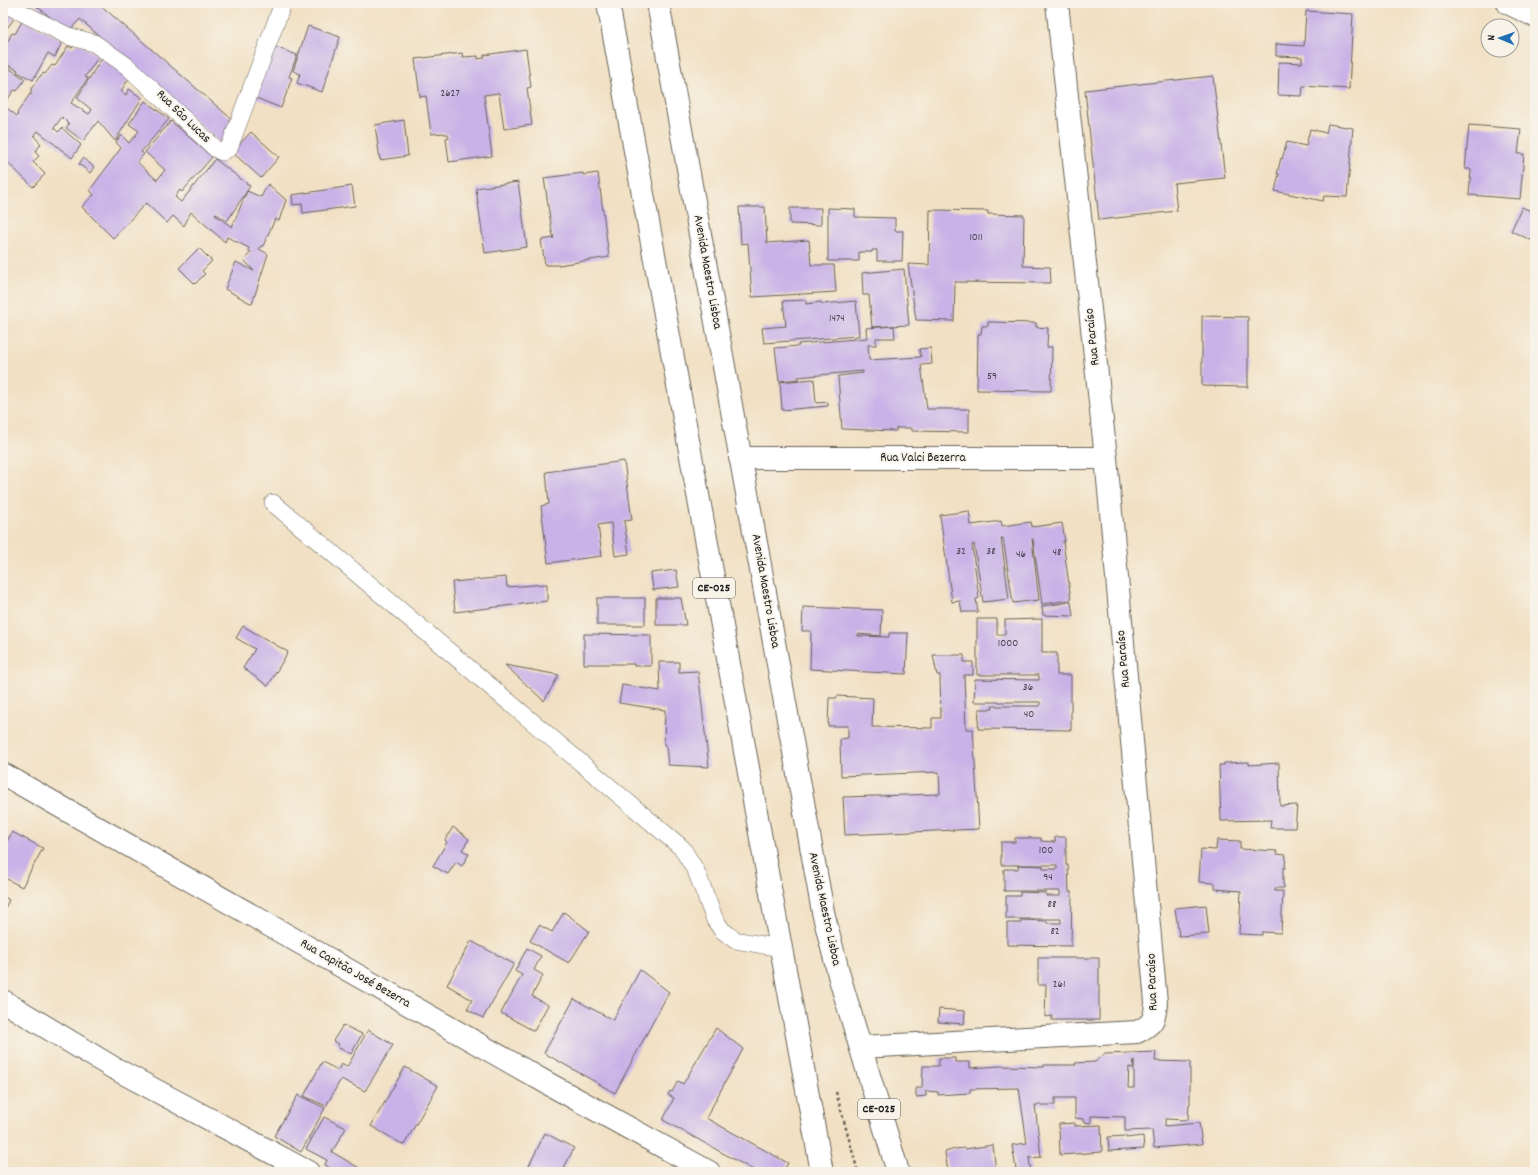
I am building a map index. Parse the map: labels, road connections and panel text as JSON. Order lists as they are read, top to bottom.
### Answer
{
  "streets": {
    "main road": [
      "Avenida Maestro Lisboa",
      "Rua Paraíso",
      "Rua Valci Bezerra",
      "CE-025",
      "Rua Capitão José Bezerra"
    ],
    "lane": ["Rua São Lucas"]
  },
  "crossings": [
    ["Avenida Maestro Lisboa", "Rua Paraíso"],
    ["Avenida Maestro Lisboa", "Rua Valci Bezerra"],
    ["Rua Paraíso", "Rua Valci Bezerra"]
  ],
  "house_numbers": [
    "2627",
    "1011",
    "1474",
    "59",
    "32",
    "38",
    "48",
    "46",
    "1000",
    "36",
    "40",
    "100",
    "94",
    "88",
    "82",
    "261"
  ],
  "north": "left"
}
